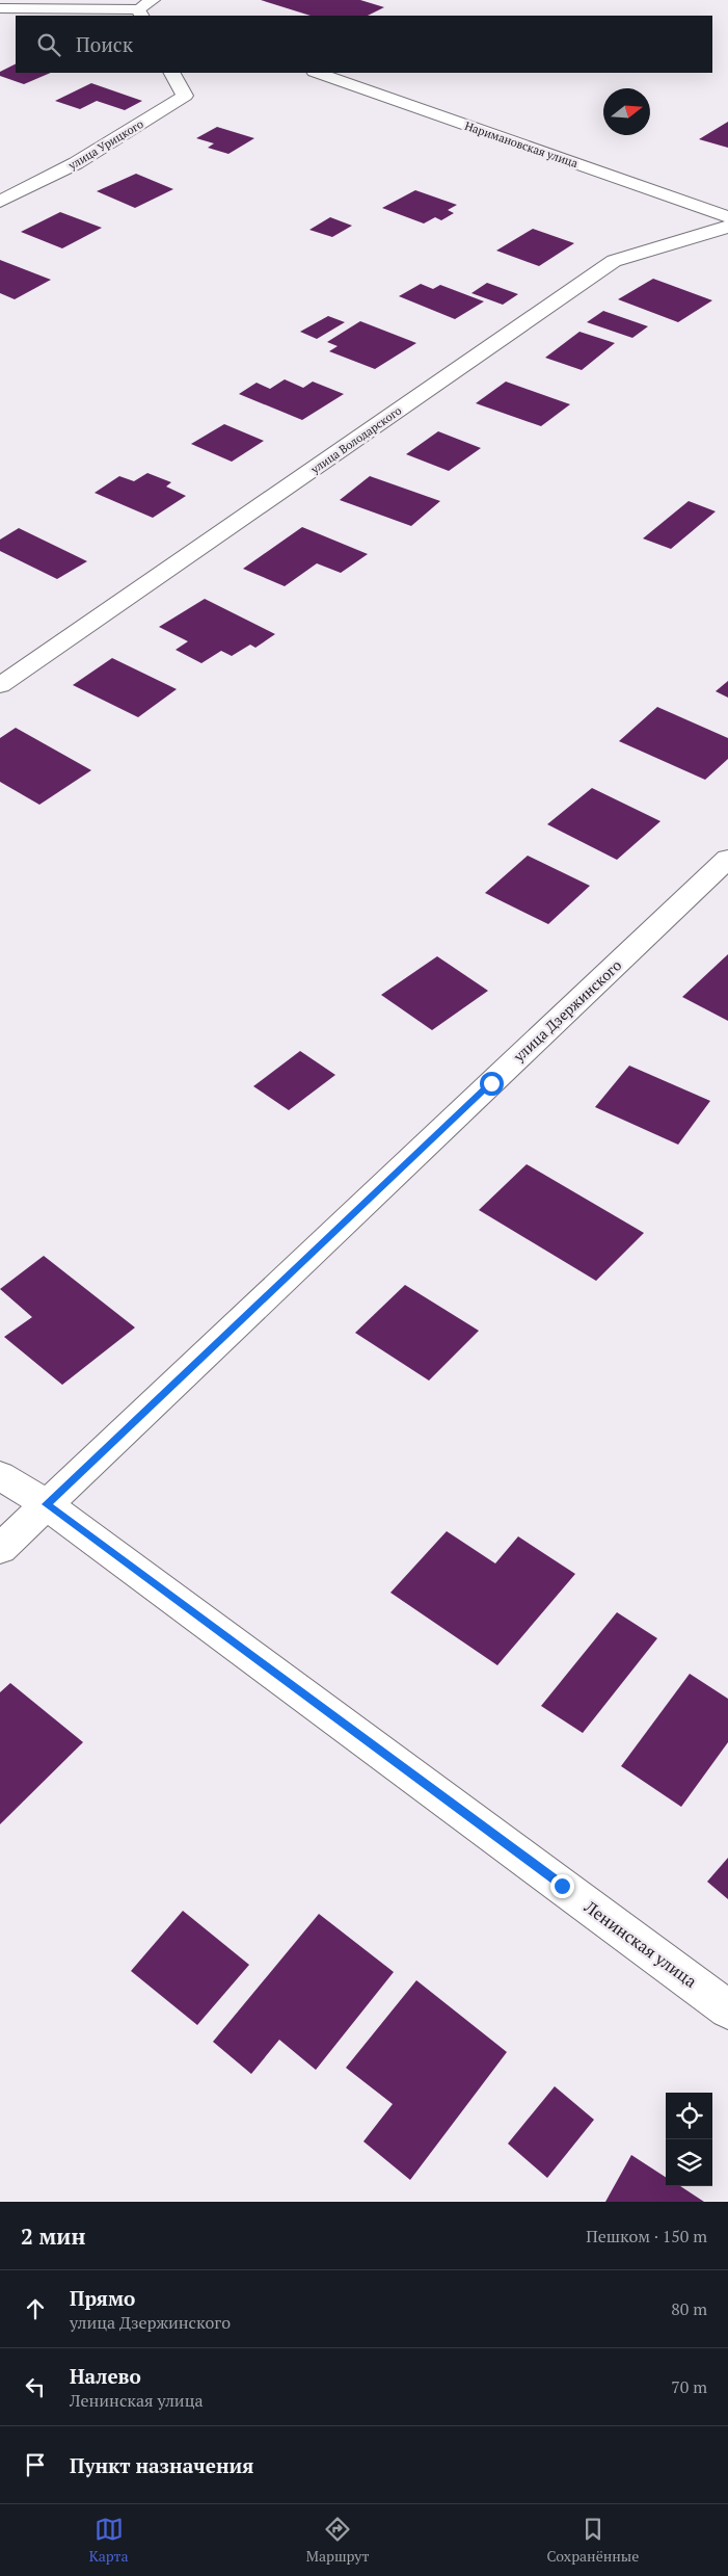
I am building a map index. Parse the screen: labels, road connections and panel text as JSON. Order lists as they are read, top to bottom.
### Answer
{
  "streets": {
    "street": [
      "улица Урицкого",
      "Наримановская улица",
      "улица Володарского",
      "улица Дзержинского",
      "Ленинская улица"
    ]
  },
  "crossings": [
    ["улица Дзержинского", "Ленинская улица"]
  ],
  "north": "right",
  "page": {
    "search": "Поиск",
    "heading": ["2 мин", "Пешком · 150 m"],
    "list": [
      ["Прямо", "улица Дзержинского", "80 m"],
      ["Налево", "Ленинская улица", "70 m"],
      "Пункт назначения"
    ],
    "nav": ["Карта", "Маршрут", "Сохранённые"]
  }
}
